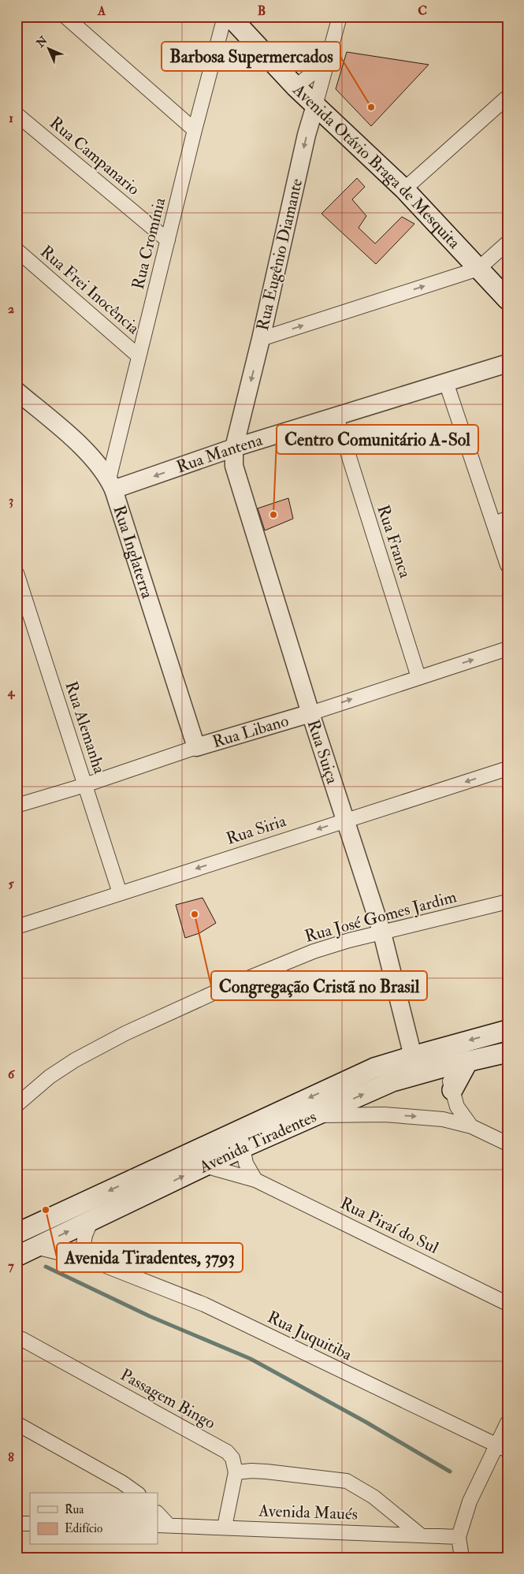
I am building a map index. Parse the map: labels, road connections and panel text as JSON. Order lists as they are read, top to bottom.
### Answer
{
  "streets": {
    "main road": ["Avenida Otávio Braga de Mesquita", "Avenida Tiradentes"],
    "street": [
      "Rua Campanario",
      "Rua Cromínia",
      "Rua Eugênio Diamante",
      "Rua Frei Inocência",
      "Rua Mantena",
      "Rua Franca",
      "Rua Inglaterra",
      "Rua Alemanha",
      "Rua Libano",
      "Rua Suiça",
      "Rua Siria",
      "Rua José Gomes Jardim",
      "Rua Piraí do Sul",
      "Rua Juquitiba",
      "Passagem Bingo",
      "Avenida Maués"
    ]
  },
  "crossings": [
    ["Rua Campanario", "Rua Cromínia"],
    ["Avenida Otávio Braga de Mesquita", "Rua Eugênio Diamante"],
    ["Rua Cromínia", "Rua Frei Inocência"],
    ["Rua Cromínia", "Rua Mantena"],
    ["Rua Cromínia", "Rua Inglaterra"],
    ["Rua Eugênio Diamante", "Rua Mantena"],
    ["Rua Eugênio Diamante", "Rua Suiça"],
    ["Rua Mantena", "Rua Franca"],
    ["Rua Mantena", "Rua Inglaterra"],
    ["Rua Mantena", "Rua Suiça"],
    ["Rua Franca", "Rua Libano"],
    ["Rua Inglaterra", "Rua Libano"],
    ["Rua Alemanha", "Rua Libano"],
    ["Rua Alemanha", "Rua Siria"],
    ["Rua Libano", "Rua Suiça"],
    ["Rua Suiça", "Rua Siria"],
    ["Rua Suiça", "Rua José Gomes Jardim"],
    ["Rua Suiça", "Avenida Tiradentes"],
    ["Avenida Tiradentes", "Rua Piraí do Sul"],
    ["Avenida Tiradentes", "Rua Juquitiba"]
  ],
  "one_way": ["Rua Eugênio Diamante", "Rua Libano", "Rua Siria"],
  "places": [
    "Barbosa Supermercados",
    "Centro Comunitário A-Sol",
    "Congregação Cristã no Brasil",
    "Avenida Tiradentes, 3793"
  ],
  "legend": ["Rua", "Edifício"],
  "north": "top left",
  "grid": {
    "columns": ["A", "B", "C"],
    "rows": [
      "1",
      "2",
      "3",
      "4",
      "5",
      "6",
      "7",
      "8"
    ]
  }
}
